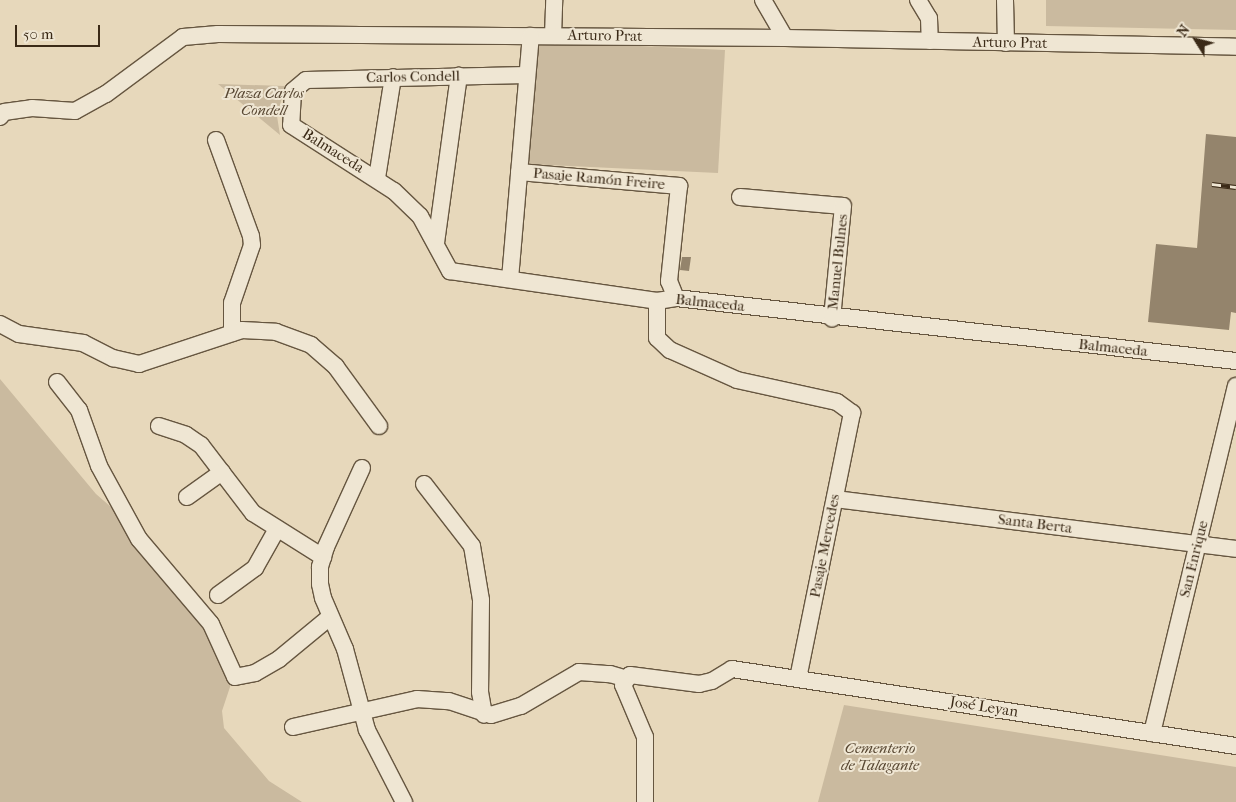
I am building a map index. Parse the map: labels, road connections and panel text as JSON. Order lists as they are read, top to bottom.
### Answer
{
  "streets": {
    "street": [
      "Arturo Prat",
      "Carlos Condell",
      "Balmaceda",
      "Pasaje Ramón Freire",
      "Manuel Bulnes",
      "Santa Berta",
      "Pasaje Mercedes",
      "San Enrique",
      "José Leyan"
    ]
  },
  "crossings": [
    ["Carlos Condell", "Balmaceda"],
    ["Balmaceda", "Pasaje Ramón Freire"],
    ["Balmaceda", "Manuel Bulnes"],
    ["Balmaceda", "Pasaje Mercedes"],
    ["Santa Berta", "Pasaje Mercedes"],
    ["Santa Berta", "San Enrique"],
    ["Pasaje Mercedes", "José Leyan"],
    ["San Enrique", "José Leyan"]
  ],
  "parks": ["Plaza Carlos Condell", "Cementerio de Talagante"],
  "scale_bar": "50 m",
  "north": "top left"
}
